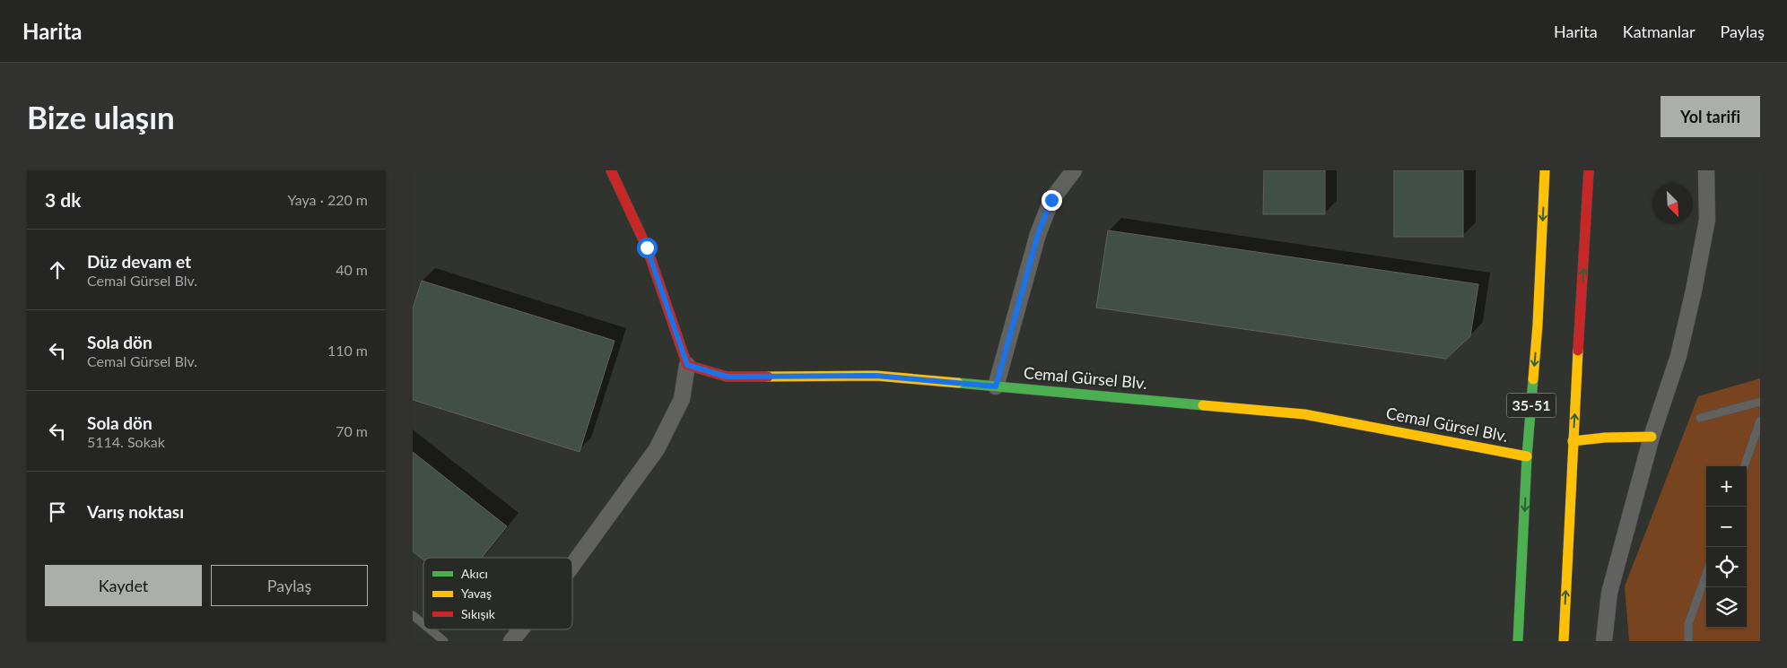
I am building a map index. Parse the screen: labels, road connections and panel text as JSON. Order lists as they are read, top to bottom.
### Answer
{
  "streets": {
    "street": ["Cemal Gürsel Blv.", "35-51"]
  },
  "crossings": [
    ["Cemal Gürsel Blv.", "35-51"]
  ],
  "legend": ["Akıcı", "Yavaş", "Sıkışık"],
  "north": "bottom right",
  "page": {
    "header": "Harita",
    "nav": ["Harita", "Katmanlar", "Paylaş"],
    "buttons": [
      "Yol tarifi",
      ["Kaydet", "Paylaş"]
    ],
    "title": "Bize ulaşın",
    "heading": ["3 dk", "Yaya · 220 m"],
    "list": [
      ["Düz devam et", "Cemal Gürsel Blv.", "40 m"],
      ["Sola dön", "Cemal Gürsel Blv.", "110 m"],
      ["Sola dön", "5114. Sokak", "70 m"],
      "Varış noktası"
    ],
    "map_buttons": ["+", "−"]
  }
}
